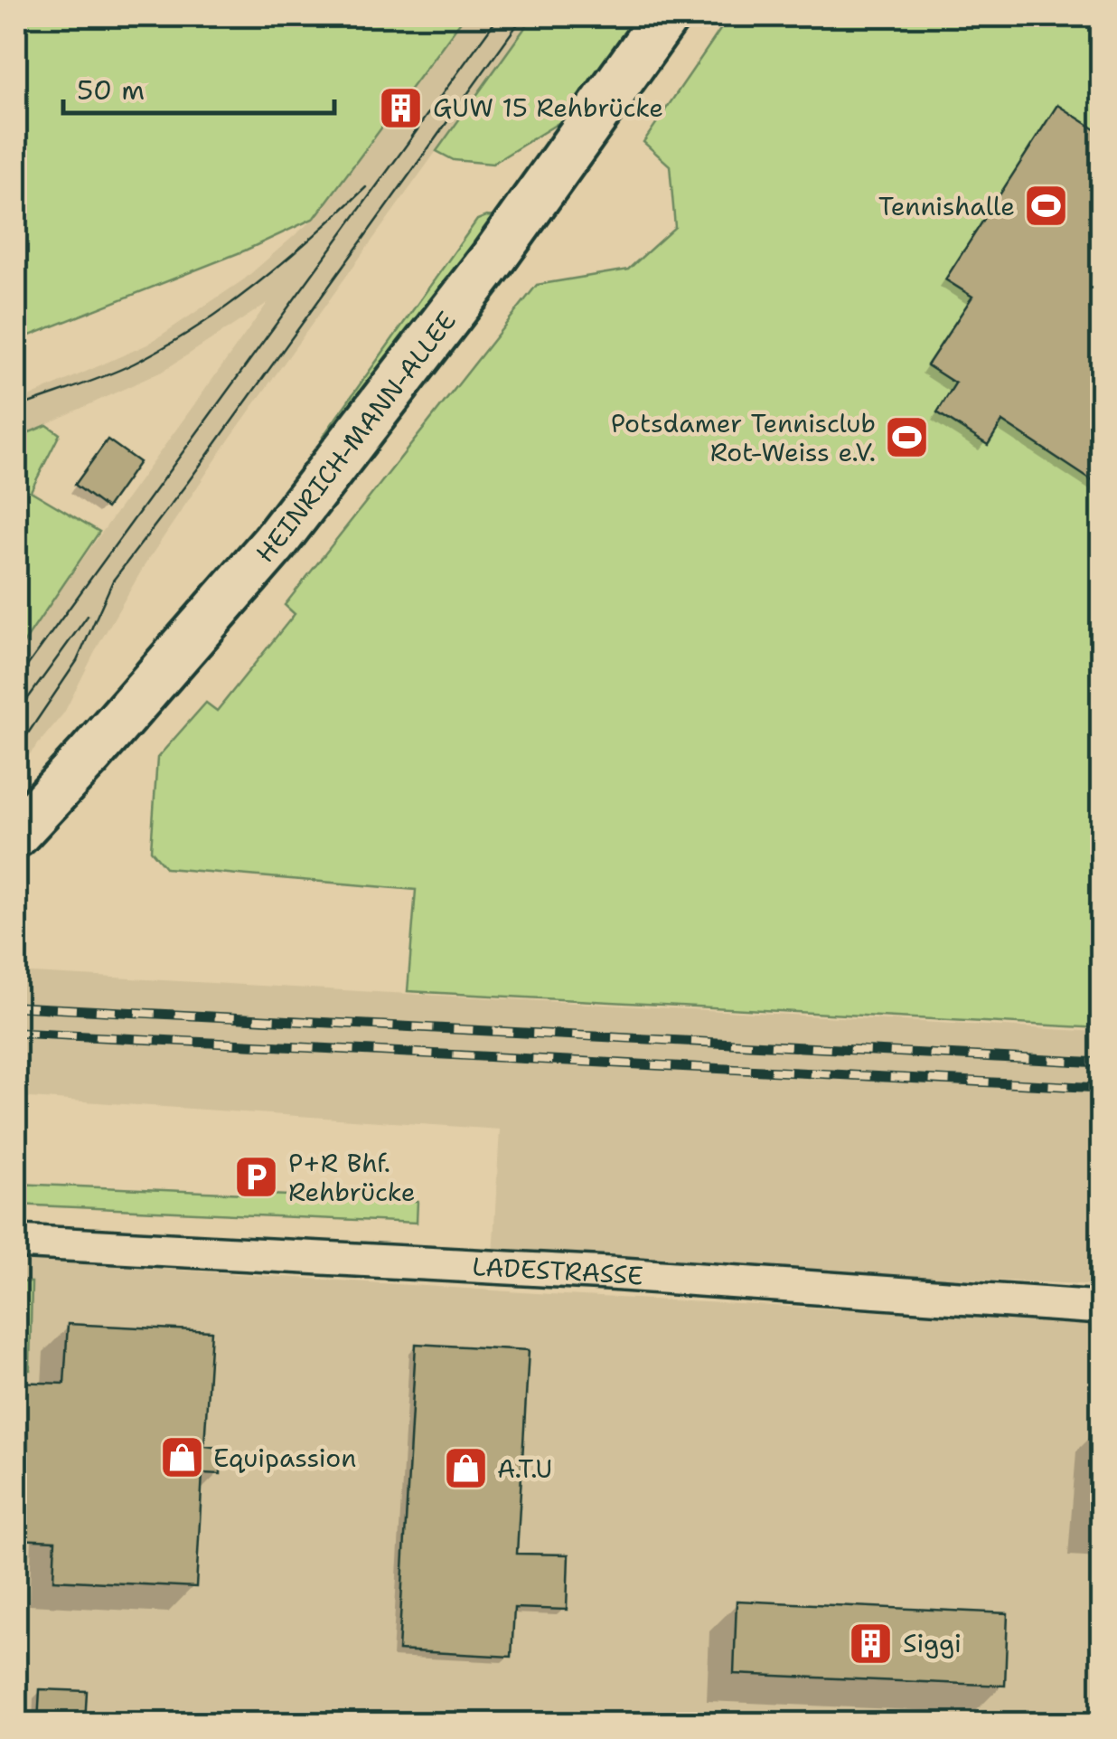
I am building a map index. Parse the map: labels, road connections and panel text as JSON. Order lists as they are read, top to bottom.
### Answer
{
  "streets": {
    "main road": ["HEINRICH-MANN-ALLEE"],
    "street": ["LADESTRASSE"]
  },
  "places": {
    "building": ["GUW 15 Rehbrücke", "Siggi"],
    "sports": ["Tennishalle", "Potsdamer Tennisclub Rot-Weiss e.V."],
    "parking": ["P+R Bhf. Rehbrücke"],
    "shop": ["Equipassion", "A.T.U"]
  },
  "scale_bar": "50 m"
}
